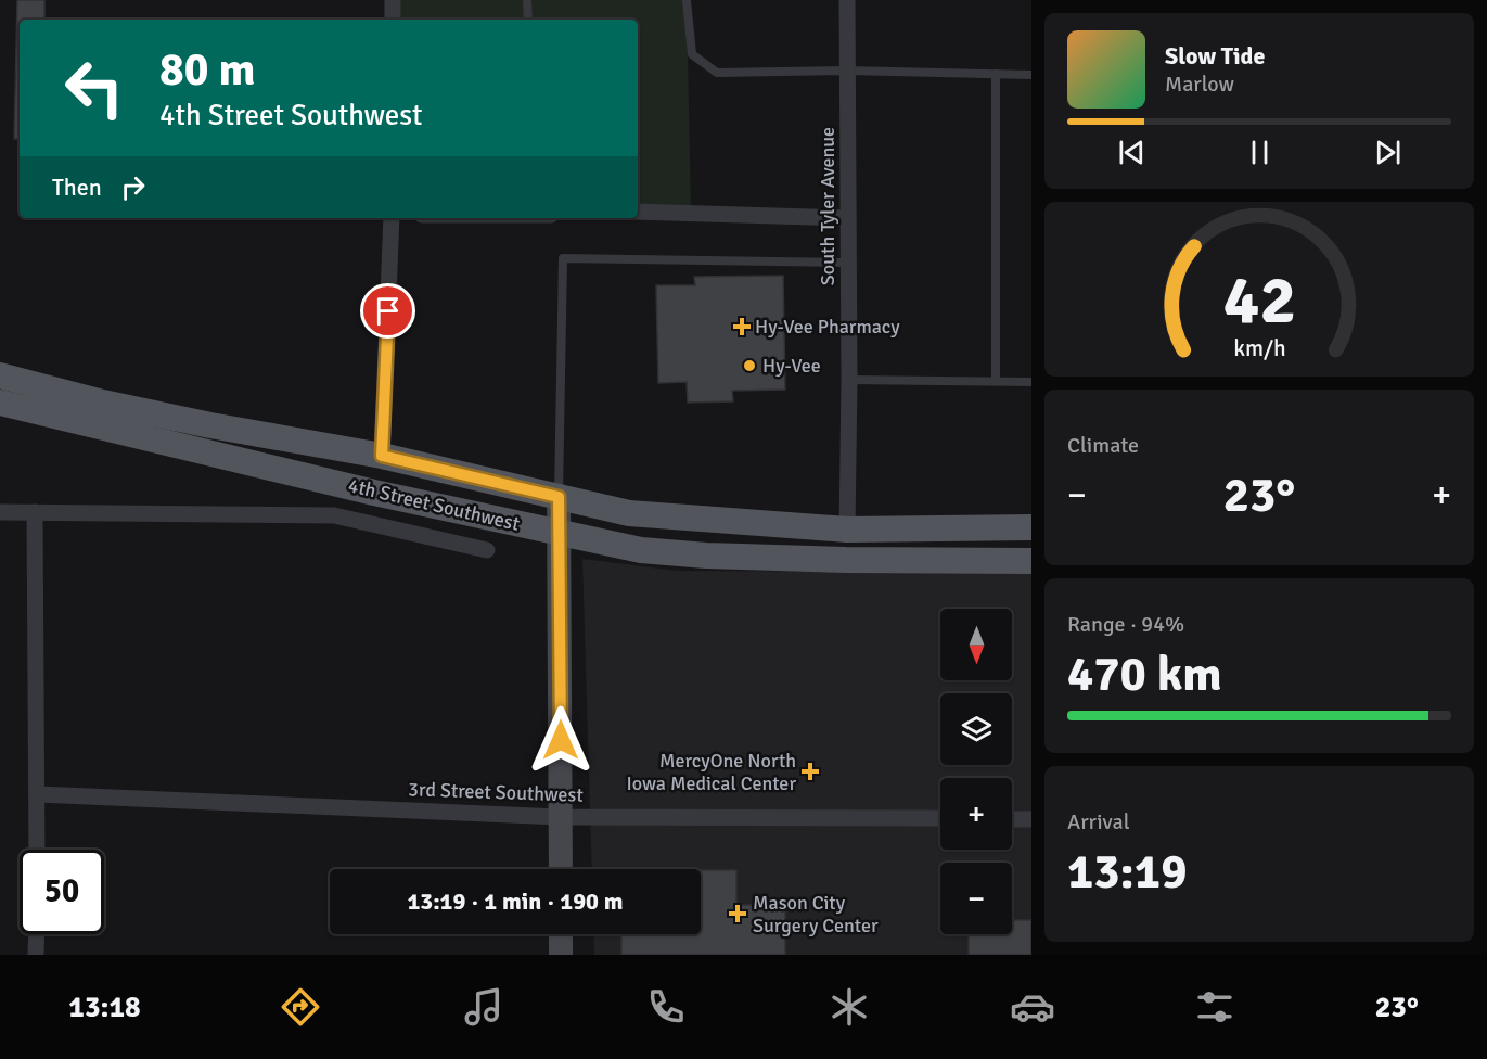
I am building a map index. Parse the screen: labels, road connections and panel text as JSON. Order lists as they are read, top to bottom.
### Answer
{
  "streets": {
    "main road": ["4th Street Southwest"],
    "street": ["South Tyler Avenue", "3rd Street Southwest"]
  },
  "crossings": [
    ["South Tyler Avenue", "4th Street Southwest"]
  ],
  "places": {
    "health": ["Hy-Vee Pharmacy", "MercyOne North Iowa Medical Center", "Mason City Surgery Center"],
    "other": ["Hy-Vee"]
  },
  "north": "bottom",
  "page": {
    "turn": ["80 m", "4th Street Southwest"],
    "song": ["Slow Tide", "Marlow"],
    "then": "Then",
    "tile": [
      "Climate",
      ["Range · 94%", "470 km"],
      ["Arrival", "13:19"]
    ],
    "heat": ["−", "23°", "+"],
    "map_buttons": ["+", "−"],
    "limit": "50",
    "trip": "13:19 · 1 min · 190 m",
    "tabs": ["13:18", "23°"],
    "gauge": ["42", "km/h"]
  }
}
